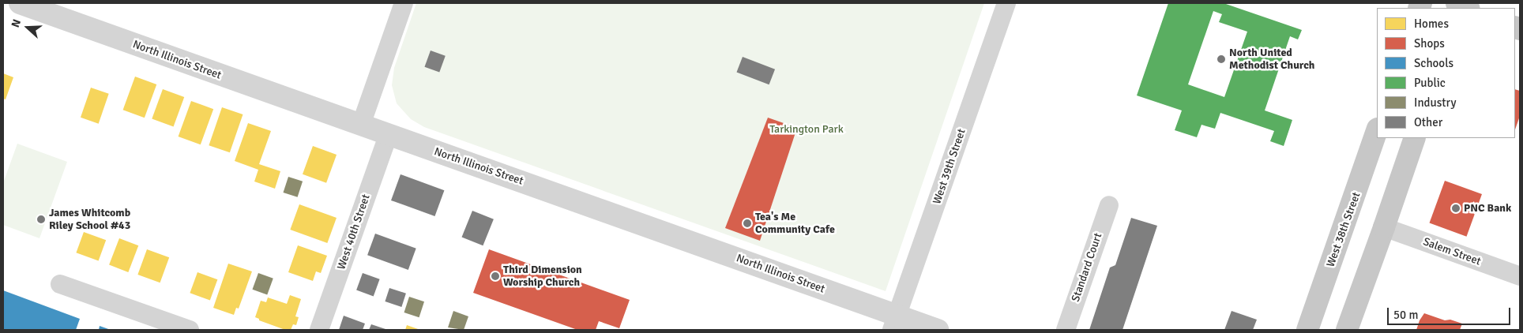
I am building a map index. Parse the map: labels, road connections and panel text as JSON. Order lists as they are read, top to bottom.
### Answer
{
  "streets": {
    "main road": ["West 38th Street"],
    "street": [
      "North Illinois Street",
      "West 39th Street",
      "West 40th Street",
      "Salem Street",
      "Standard Court"
    ]
  },
  "crossings": [
    ["North Illinois Street", "West 39th Street"],
    ["North Illinois Street", "West 40th Street"]
  ],
  "parks": ["Tarkington Park"],
  "places": [
    "North United Methodist Church",
    "PNC Bank",
    "James Whitcomb Riley School #43",
    "Tea's Me Community Cafe",
    "Third Dimension Worship Church"
  ],
  "legend": [
    "Homes",
    "Shops",
    "Schools",
    "Public",
    "Industry",
    "Other"
  ],
  "scale_bar": "50 m",
  "north": "left"
}
